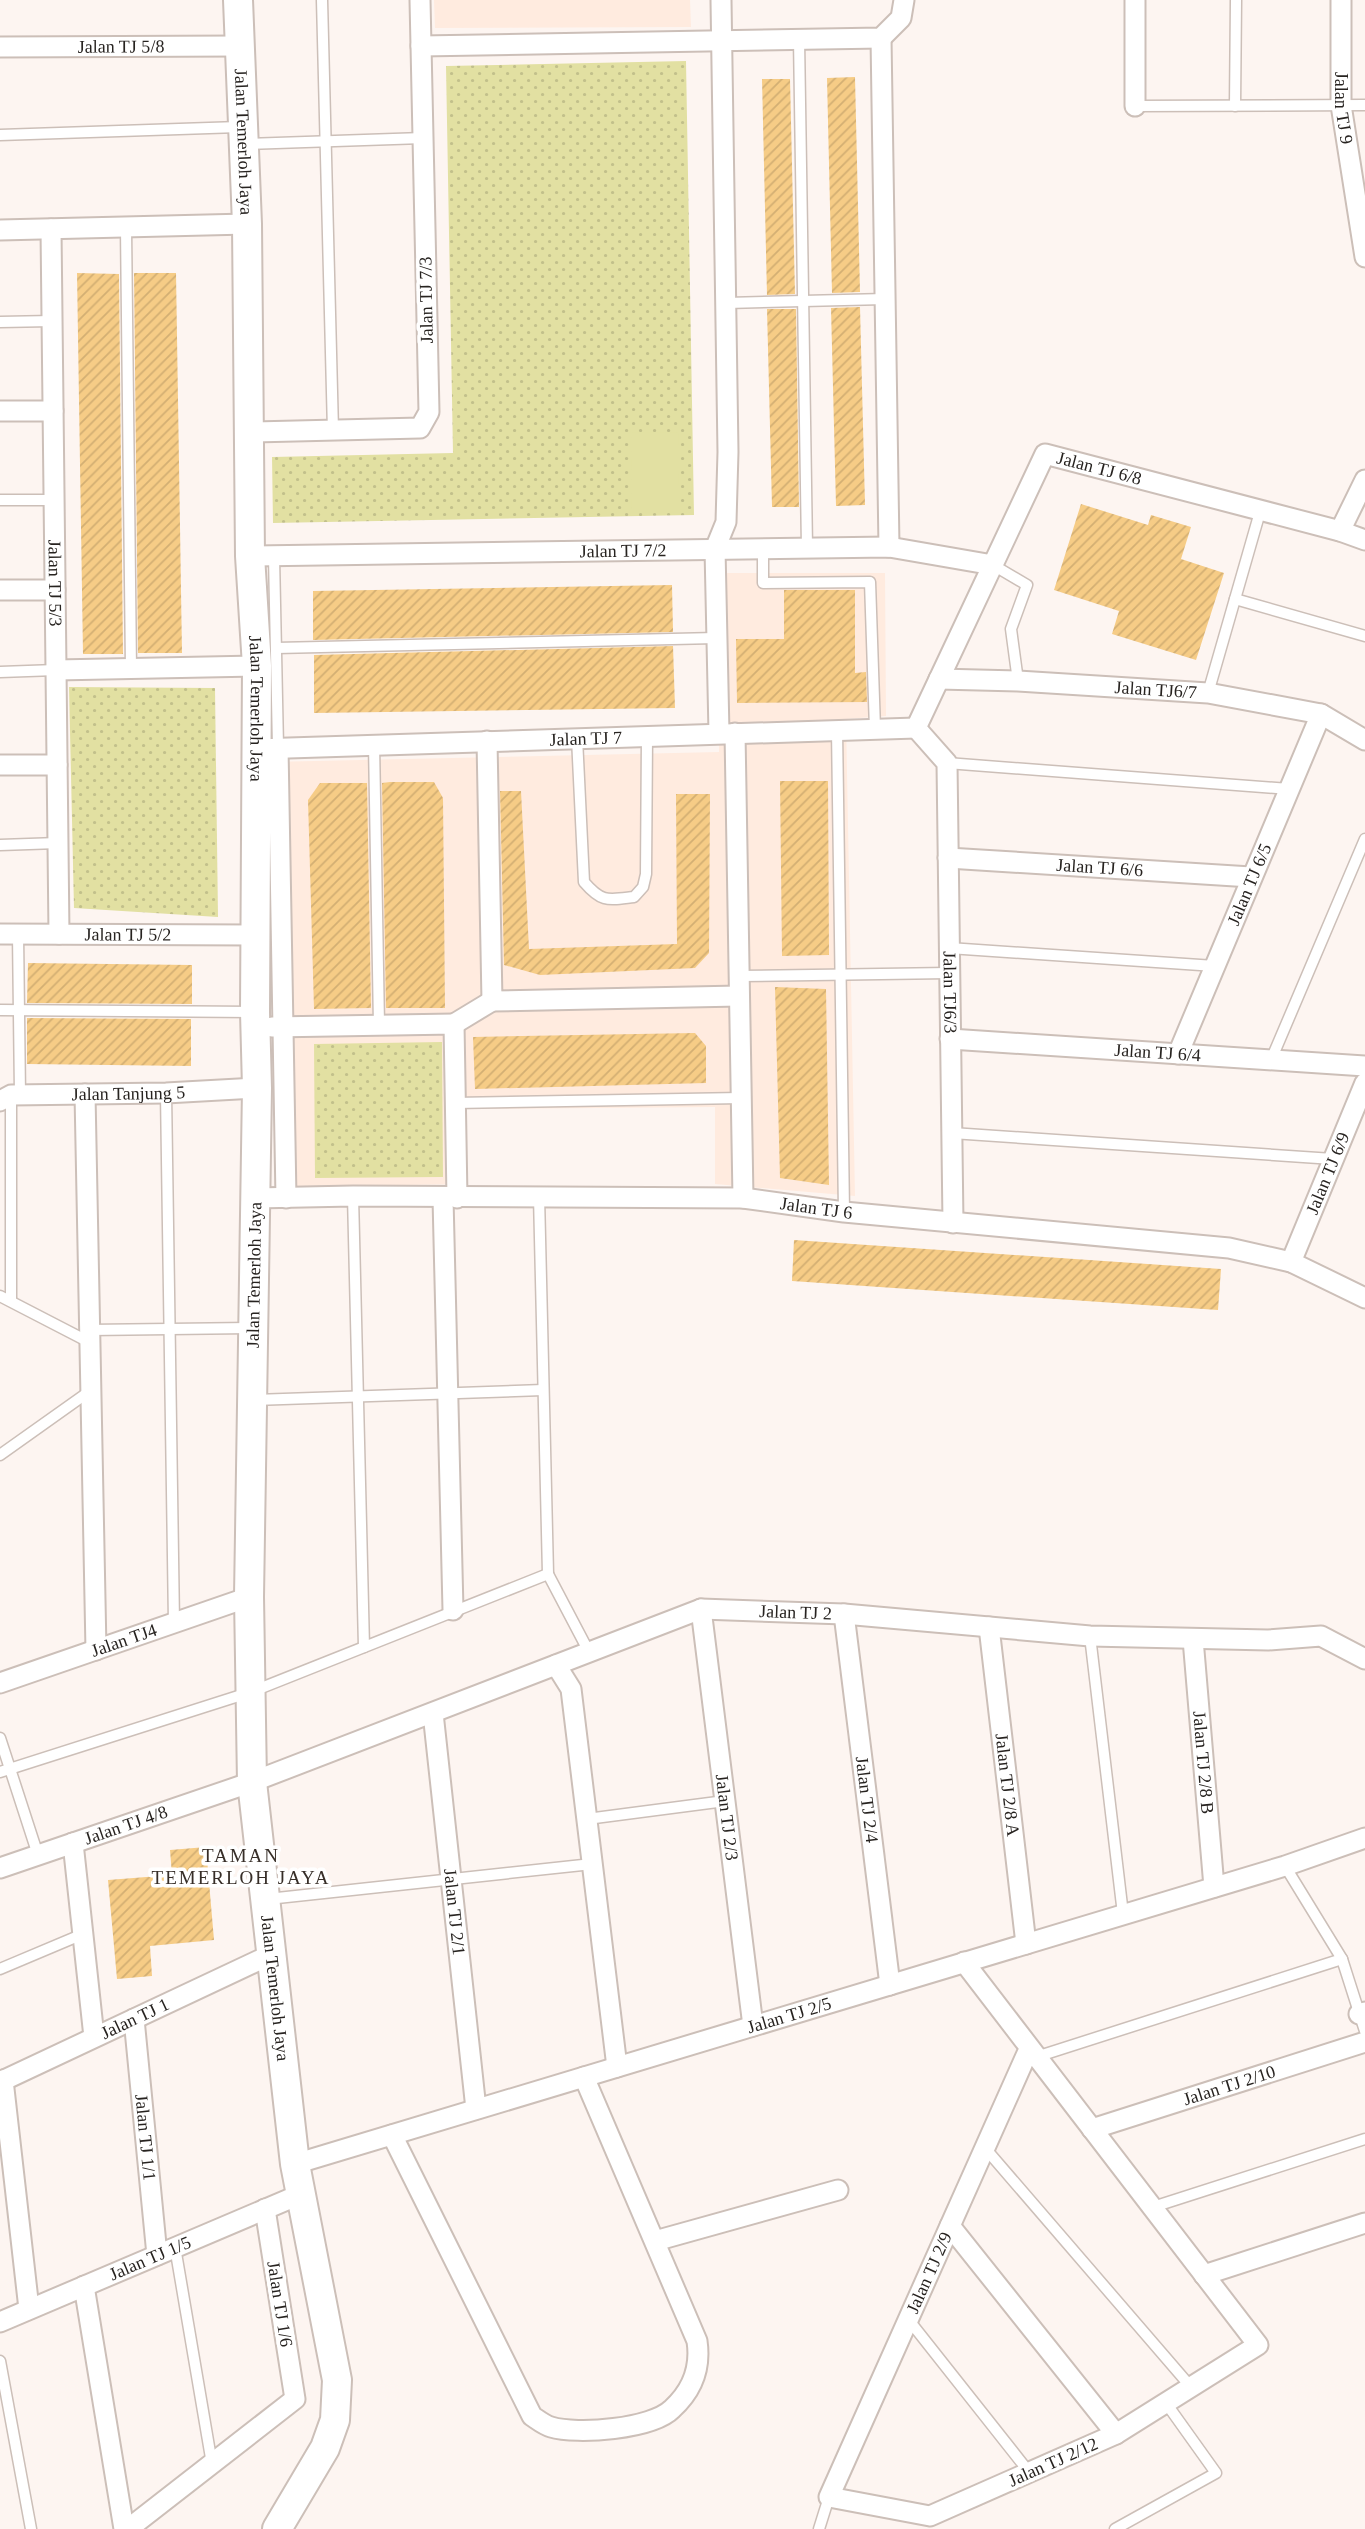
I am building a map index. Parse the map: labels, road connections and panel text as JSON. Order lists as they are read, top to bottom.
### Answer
{
  "streets": {
    "street": [
      "Jalan TJ 5/8",
      "Jalan TJ 9",
      "Jalan Temerloh Jaya",
      "Jalan TJ 7/3",
      "Jalan TJ 6/8",
      "Jalan TJ 7/2",
      "Jalan TJ 5/3",
      "Jalan TJ6/7",
      "Jalan TJ 7",
      "Jalan TJ 6/6",
      "Jalan TJ 6/5",
      "Jalan TJ 5/2",
      "Jalan TJ6/3",
      "Jalan TJ 6/4",
      "Jalan Tanjung 5",
      "Jalan TJ 6/9",
      "Jalan TJ 6",
      "Jalan TJ 2",
      "Jalan TJ4",
      "Jalan TJ 2/8 B",
      "Jalan TJ 2/8 A",
      "Jalan TJ 2/4",
      "Jalan TJ 2/3",
      "Jalan TJ 4/8",
      "Jalan TJ 2/1",
      "Jalan TJ 2/5",
      "Jalan TJ 1",
      "Jalan TJ 2/10",
      "Jalan TJ 1/1",
      "Jalan TJ 1/5",
      "Jalan TJ 2/9",
      "Jalan TJ 1/6",
      "Jalan TJ 2/12"
    ]
  },
  "crossings": [
    ["Jalan TJ 5/8", "Jalan Temerloh Jaya"],
    ["Jalan Temerloh Jaya", "Jalan TJ 7/3"],
    ["Jalan Temerloh Jaya", "Jalan TJ 7/2"],
    ["Jalan Temerloh Jaya", "Jalan TJ 7"],
    ["Jalan Temerloh Jaya", "Jalan TJ 5/2"],
    ["Jalan Temerloh Jaya", "Jalan Tanjung 5"],
    ["Jalan Temerloh Jaya", "Jalan TJ 6"],
    ["Jalan Temerloh Jaya", "Jalan TJ 2"],
    ["Jalan Temerloh Jaya", "Jalan TJ4"],
    ["Jalan Temerloh Jaya", "Jalan TJ 4/8"],
    ["Jalan Temerloh Jaya", "Jalan TJ 2/5"],
    ["Jalan Temerloh Jaya", "Jalan TJ 1"],
    ["Jalan Temerloh Jaya", "Jalan TJ 1/5"],
    ["Jalan TJ 6/8", "Jalan TJ 7/2"],
    ["Jalan TJ 6/8", "Jalan TJ6/7"],
    ["Jalan TJ 6/8", "Jalan TJ 7"],
    ["Jalan TJ 5/3", "Jalan TJ 5/2"],
    ["Jalan TJ6/7", "Jalan TJ 6/5"],
    ["Jalan TJ 6/6", "Jalan TJ 6/5"],
    ["Jalan TJ 6/6", "Jalan TJ6/3"],
    ["Jalan TJ 6/5", "Jalan TJ 6/4"],
    ["Jalan TJ6/3", "Jalan TJ 6/4"],
    ["Jalan TJ6/3", "Jalan TJ 6"],
    ["Jalan TJ 6/9", "Jalan TJ 6"],
    ["Jalan TJ 2", "Jalan TJ 2/8 B"],
    ["Jalan TJ 2", "Jalan TJ 2/8 A"],
    ["Jalan TJ 2", "Jalan TJ 2/4"],
    ["Jalan TJ 2", "Jalan TJ 2/3"],
    ["Jalan TJ 2", "Jalan TJ 4/8"],
    ["Jalan TJ 2", "Jalan TJ 2/1"],
    ["Jalan TJ 2/8 B", "Jalan TJ 2/5"],
    ["Jalan TJ 2/8 A", "Jalan TJ 2/5"],
    ["Jalan TJ 2/4", "Jalan TJ 2/5"],
    ["Jalan TJ 2/3", "Jalan TJ 2/5"],
    ["Jalan TJ 2/1", "Jalan TJ 2/5"],
    ["Jalan TJ 1", "Jalan TJ 1/1"],
    ["Jalan TJ 1/1", "Jalan TJ 1/5"],
    ["Jalan TJ 1/5", "Jalan TJ 1/6"],
    ["Jalan TJ 2/9", "Jalan TJ 2/12"]
  ],
  "districts": ["TAMAN TEMERLOH JAYA"]
}
